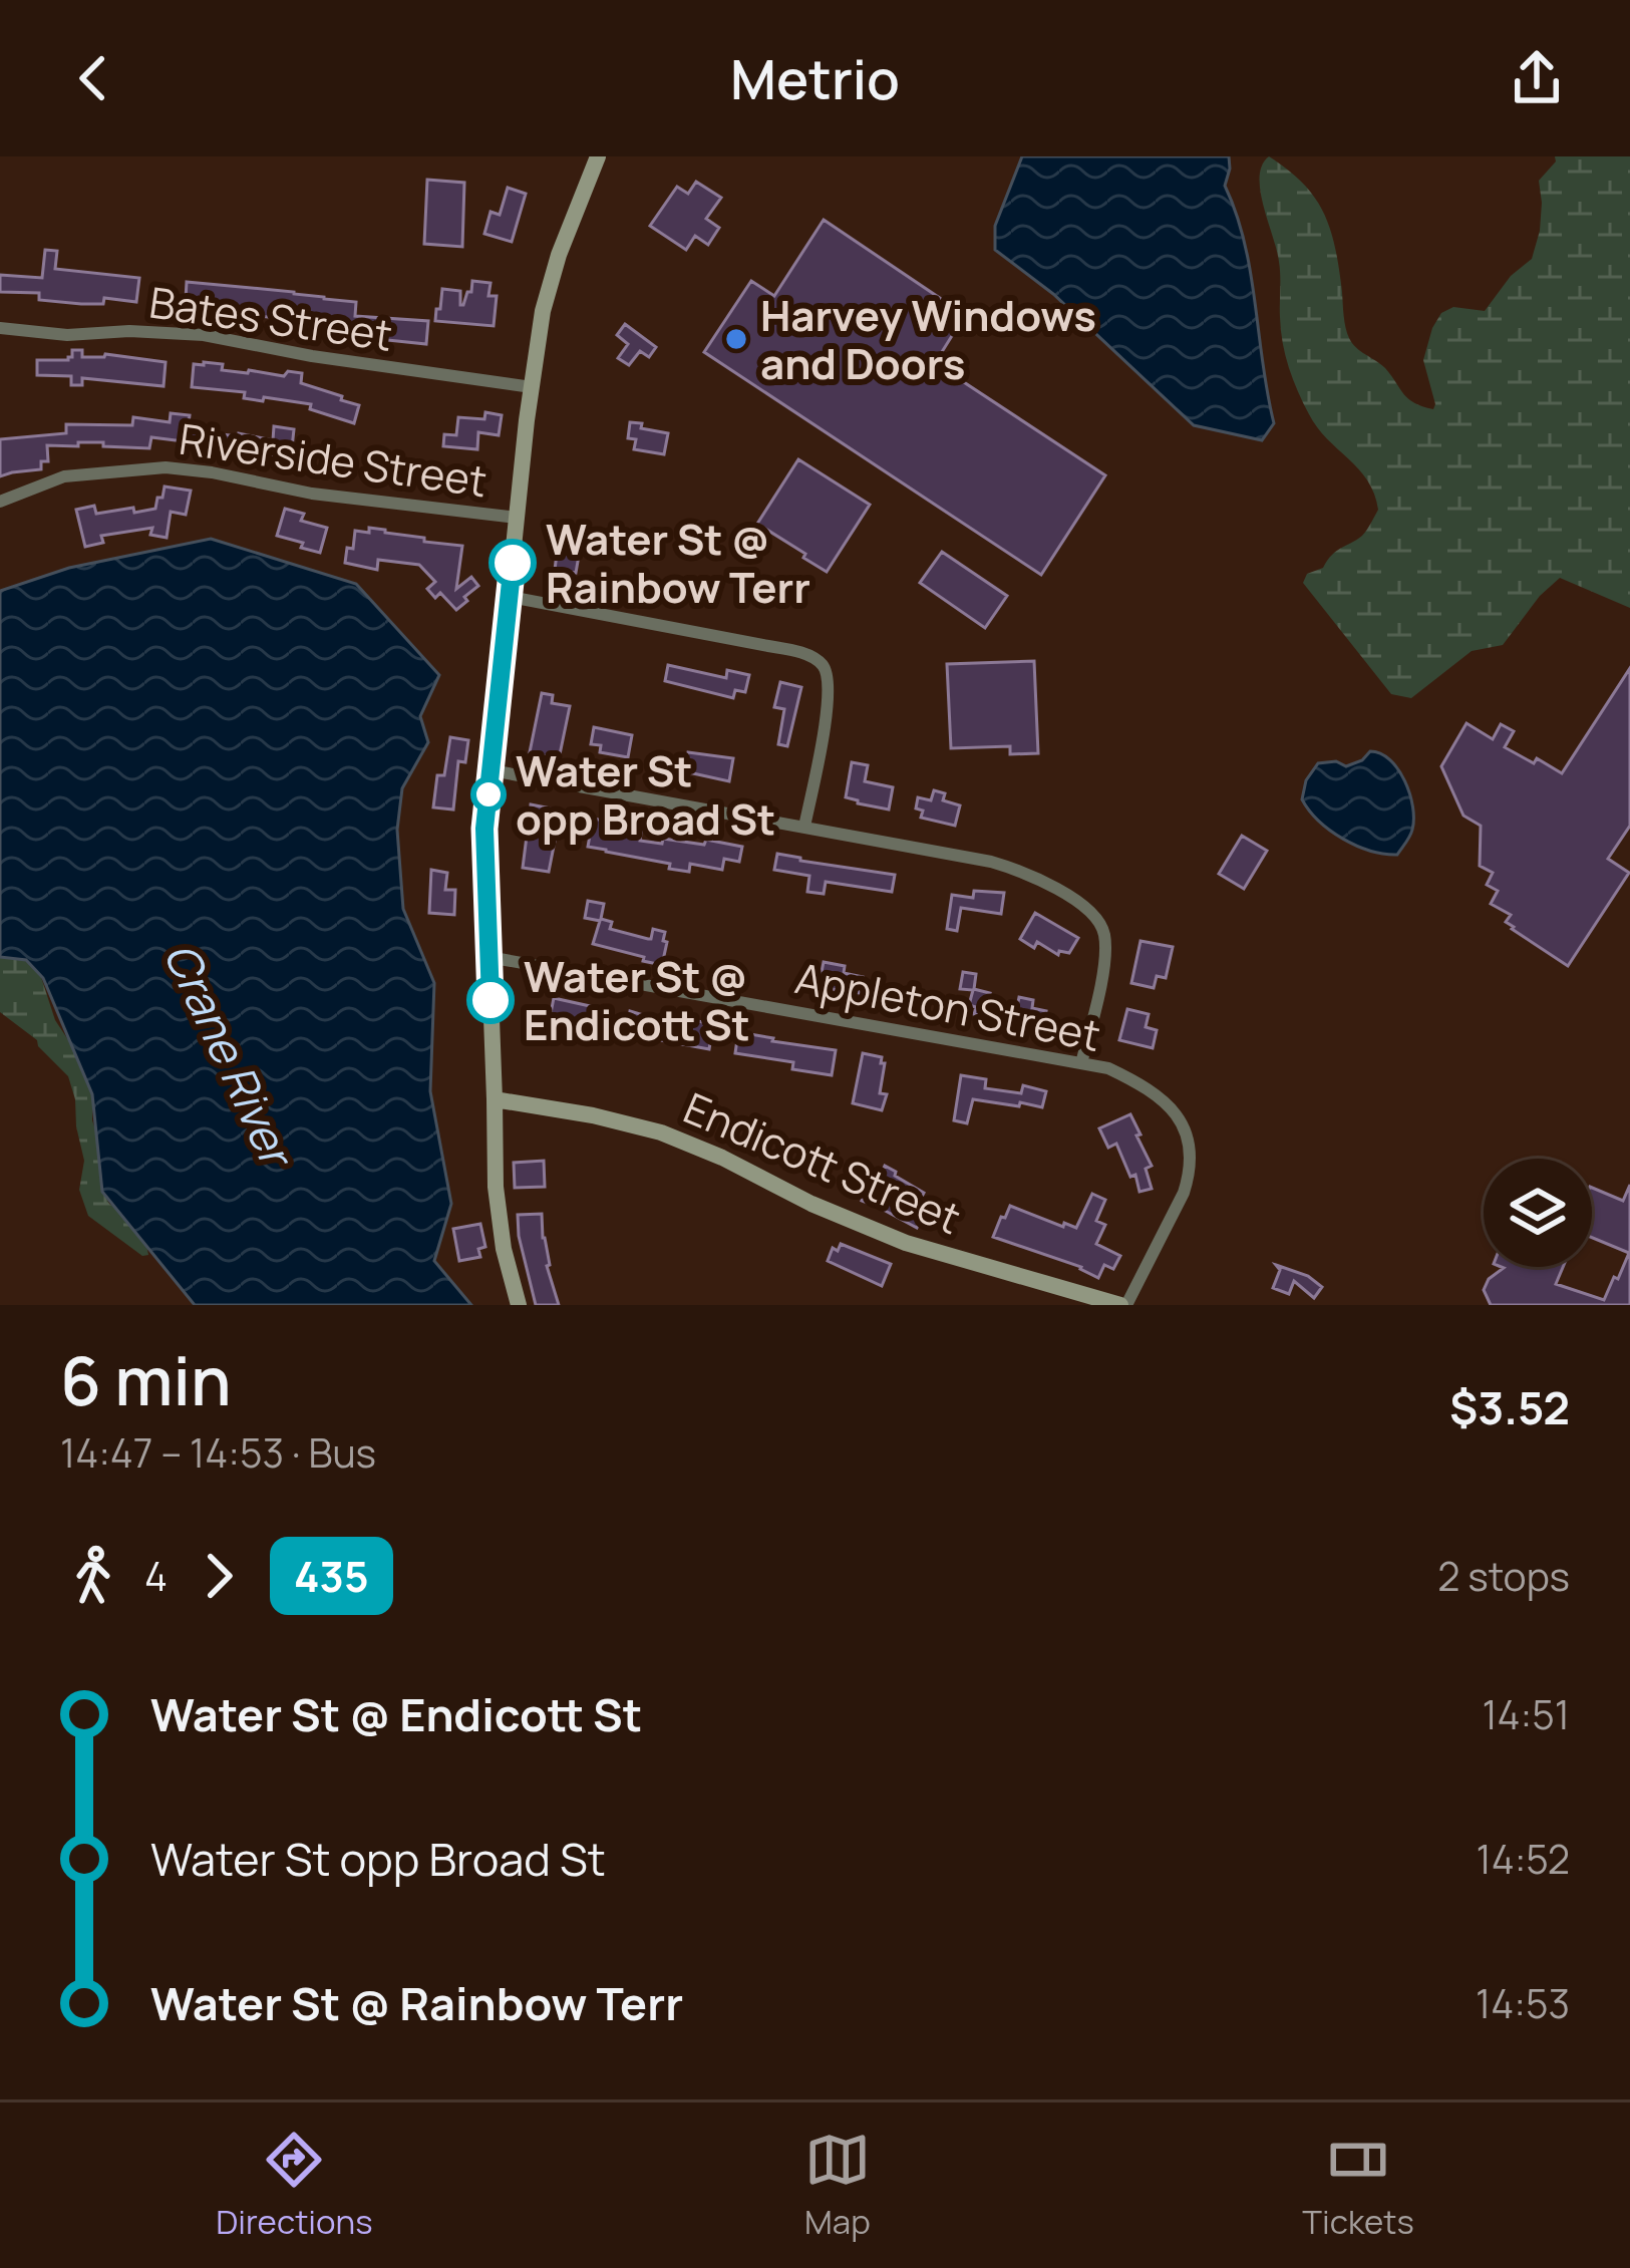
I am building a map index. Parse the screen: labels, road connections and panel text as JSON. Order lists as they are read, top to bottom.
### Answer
{
  "streets": {
    "main road": ["Endicott Street"],
    "street": ["Bates Street", "Riverside Street", "Appleton Street"]
  },
  "crossings": [
    ["Appleton Street", "Endicott Street"]
  ],
  "water": ["Crane River"],
  "places": [
    "Harvey Windows and Doors",
    "Water St @ Rainbow Terr",
    "Water St opp Broad St",
    "Water St @ Endicott St"
  ],
  "lines": ["bus line 435"],
  "page": {
    "header": "Metrio",
    "heading": ["6 min", "14:47 – 14:53 · Bus", "$3.52"],
    "legs": ["4", "435", "2 stops"],
    "list": [
      {
        "name": "Water St @ Endicott St",
        "value": "14:51"
      },
      {
        "name": "Water St opp Broad St",
        "value": "14:52"
      },
      {
        "name": "Water St @ Rainbow Terr",
        "value": "14:53"
      }
    ],
    "tabs": ["Directions", "Map", "Tickets"]
  }
}
